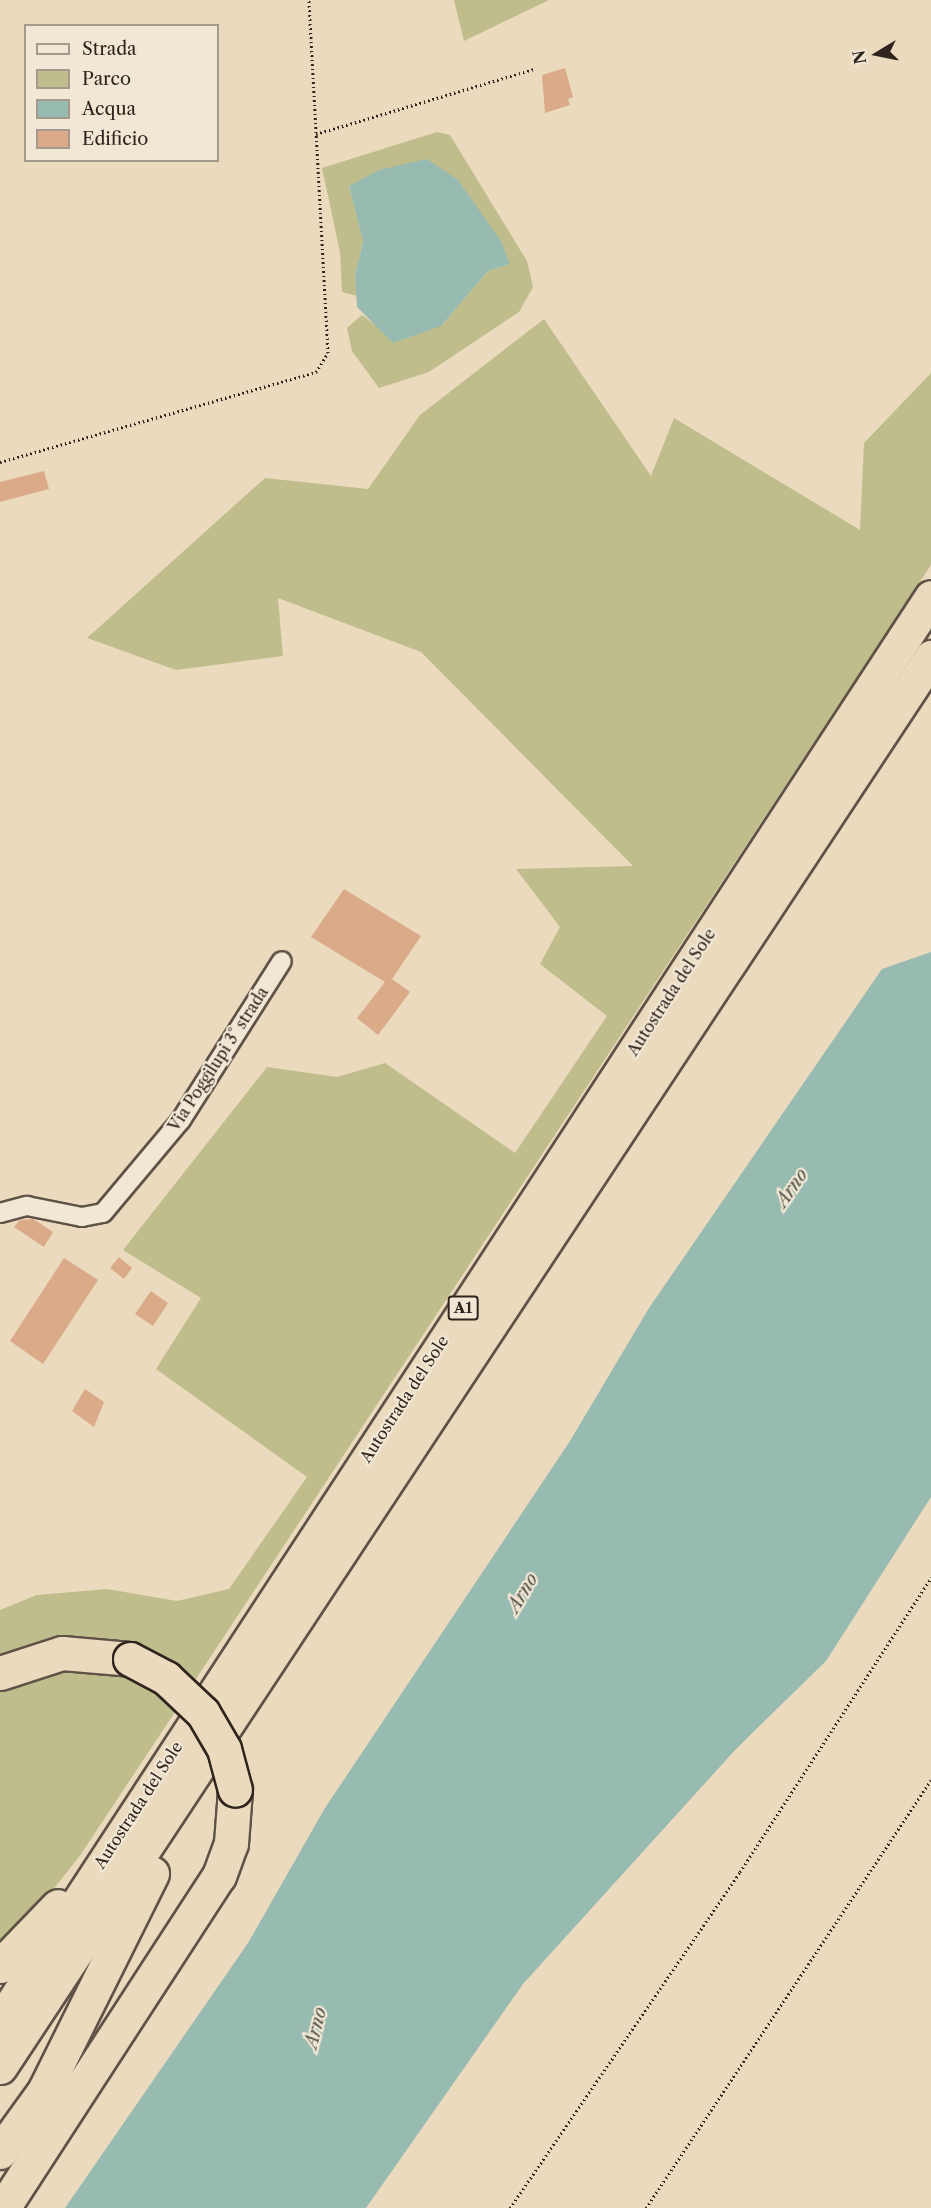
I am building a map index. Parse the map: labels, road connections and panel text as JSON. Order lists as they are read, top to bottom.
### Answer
{
  "streets": {
    "highway": ["Autostrada del Sole", "A1"],
    "street": ["Via Poggilupi 3° strada"]
  },
  "water": ["Arno"],
  "legend": [
    "Strada",
    "Parco",
    "Acqua",
    "Edificio"
  ],
  "north": "left"
}
